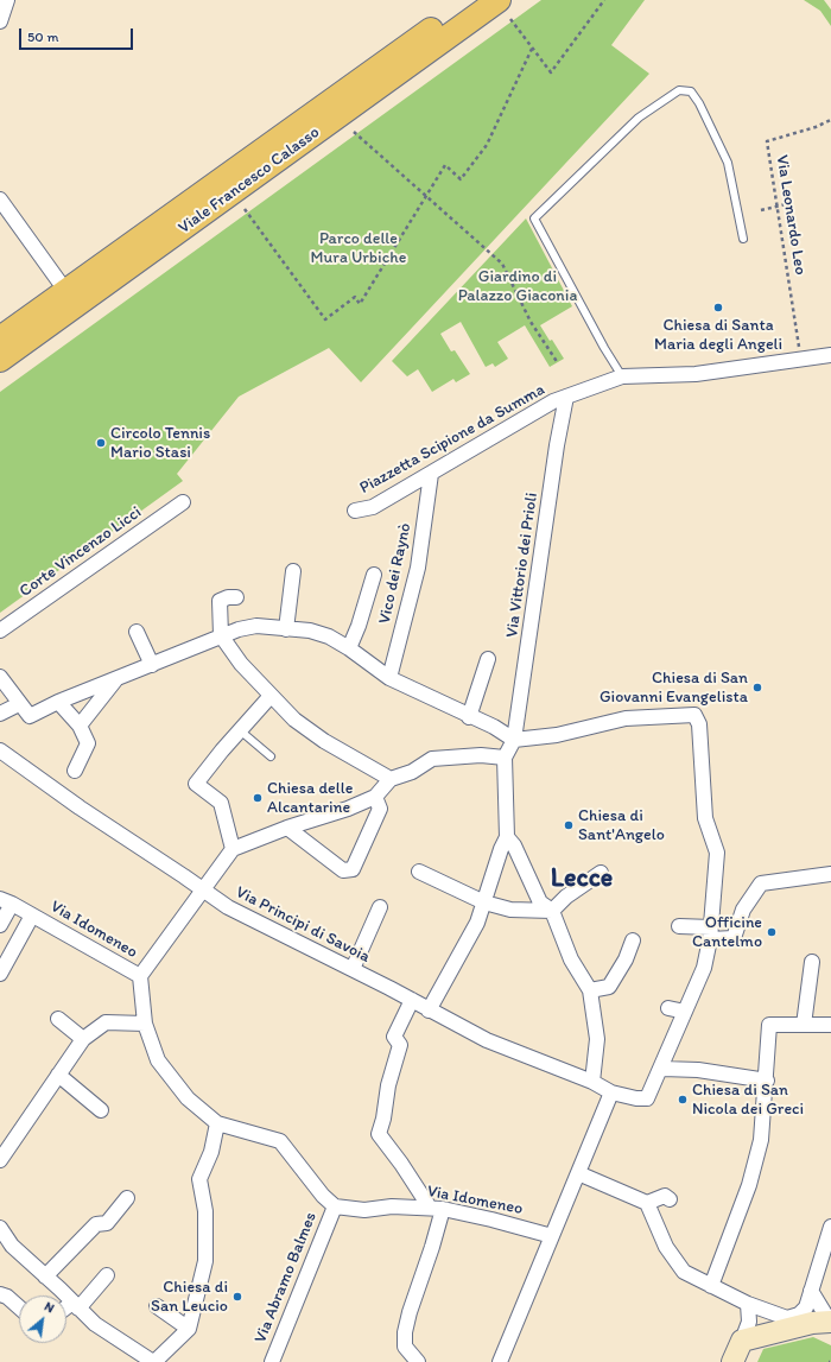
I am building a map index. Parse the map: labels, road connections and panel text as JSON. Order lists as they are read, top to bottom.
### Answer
{
  "streets": {
    "main road": ["Viale Francesco Calasso"],
    "street": [
      "Piazzetta Scipione da Summa",
      "Corte Vincenzo Licci",
      "Via Vittorio dei Prioli",
      "Vico dei Raynò",
      "Via Principi di Savoia",
      "Via Idomeneo",
      "Via Abramo Balmes"
    ],
    "path": ["Via Leonardo Leo"]
  },
  "crossings": [
    ["Via Leonardo Leo", "Piazzetta Scipione da Summa"],
    ["Piazzetta Scipione da Summa", "Via Vittorio dei Prioli"],
    ["Piazzetta Scipione da Summa", "Vico dei Raynò"],
    ["Via Idomeneo", "Via Abramo Balmes"]
  ],
  "districts": ["Lecce"],
  "parks": ["Parco delle Mura Urbiche", "Giardino di Palazzo Giaconia"],
  "places": [
    "Chiesa di Santa Maria degli Angeli",
    "Circolo Tennis Mario Stasi",
    "Chiesa di San Giovanni Evangelista",
    "Chiesa delle Alcantarine",
    "Chiesa di Sant'Angelo",
    "Officine Cantelmo",
    "Chiesa di San Nicola dei Greci",
    "Chiesa di San Leucio"
  ],
  "scale_bar": "50 m",
  "north": "top right"
}
